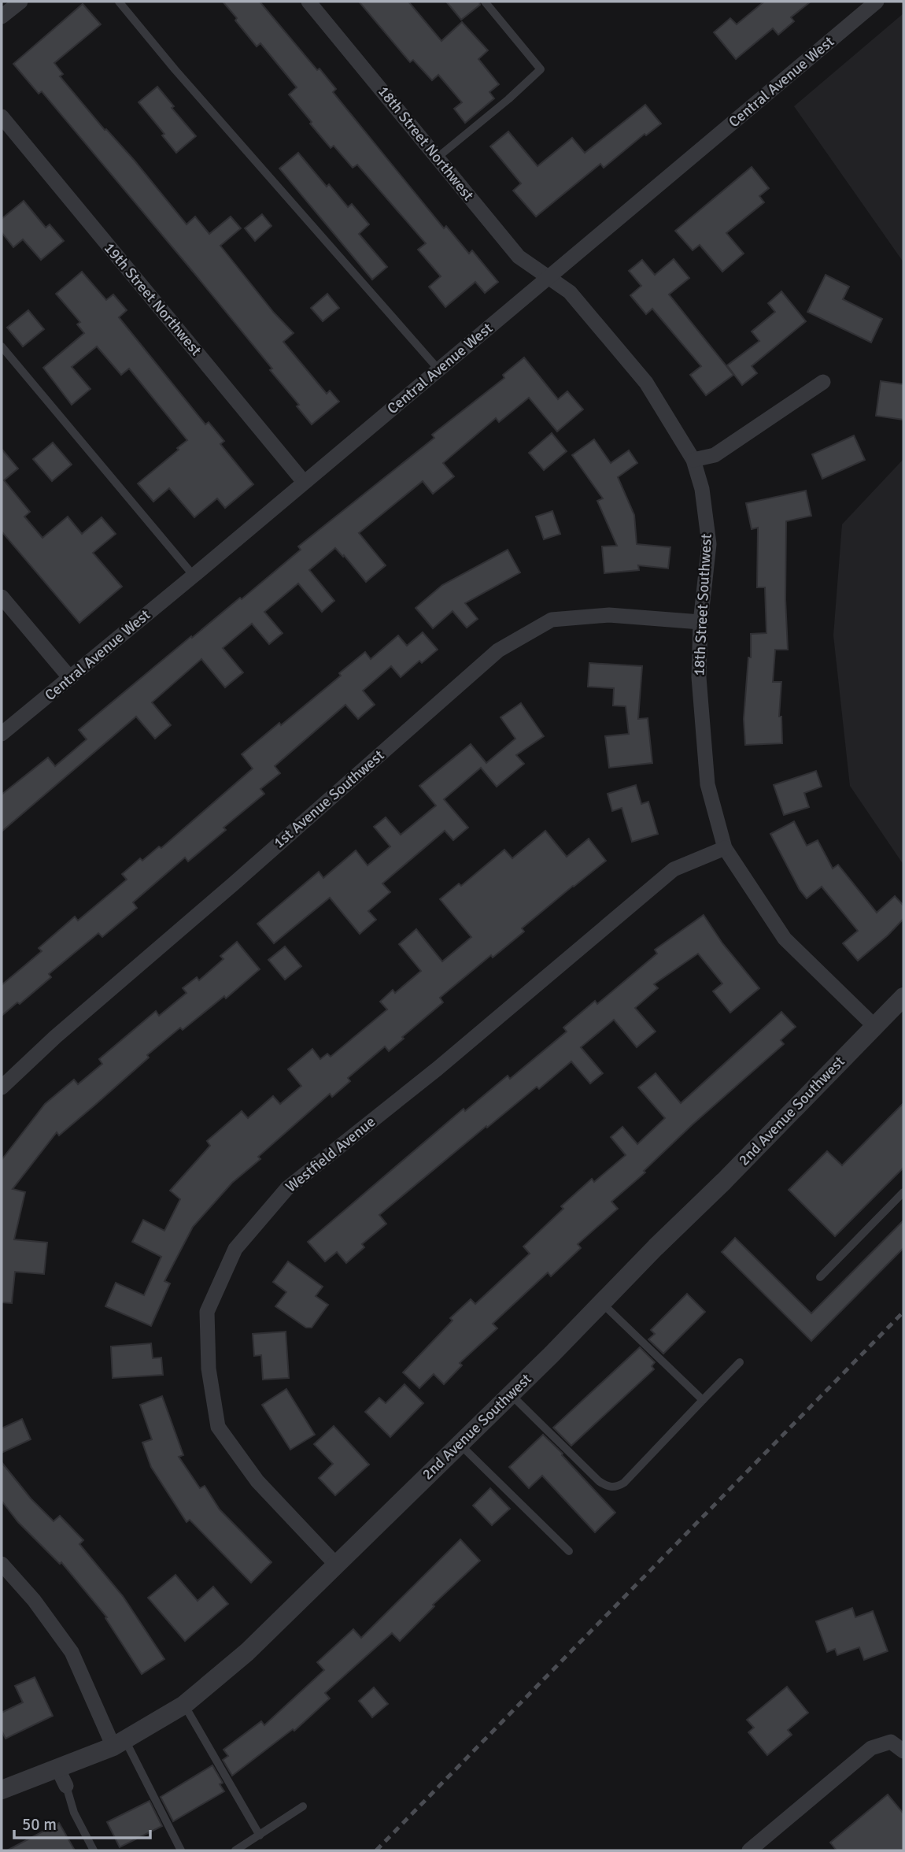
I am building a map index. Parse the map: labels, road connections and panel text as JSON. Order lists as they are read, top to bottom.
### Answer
{
  "streets": {
    "street": [
      "Central Avenue West",
      "18th Street Northwest",
      "19th Street Northwest",
      "18th Street Southwest",
      "1st Avenue Southwest",
      "2nd Avenue Southwest",
      "Westfield Avenue"
    ]
  },
  "crossings": [
    ["Central Avenue West", "18th Street Northwest"],
    ["Central Avenue West", "19th Street Northwest"],
    ["Central Avenue West", "18th Street Southwest"],
    ["18th Street Northwest", "18th Street Southwest"],
    ["18th Street Southwest", "1st Avenue Southwest"],
    ["18th Street Southwest", "2nd Avenue Southwest"],
    ["18th Street Southwest", "Westfield Avenue"],
    ["2nd Avenue Southwest", "Westfield Avenue"]
  ],
  "scale_bar": "50 m"
}
